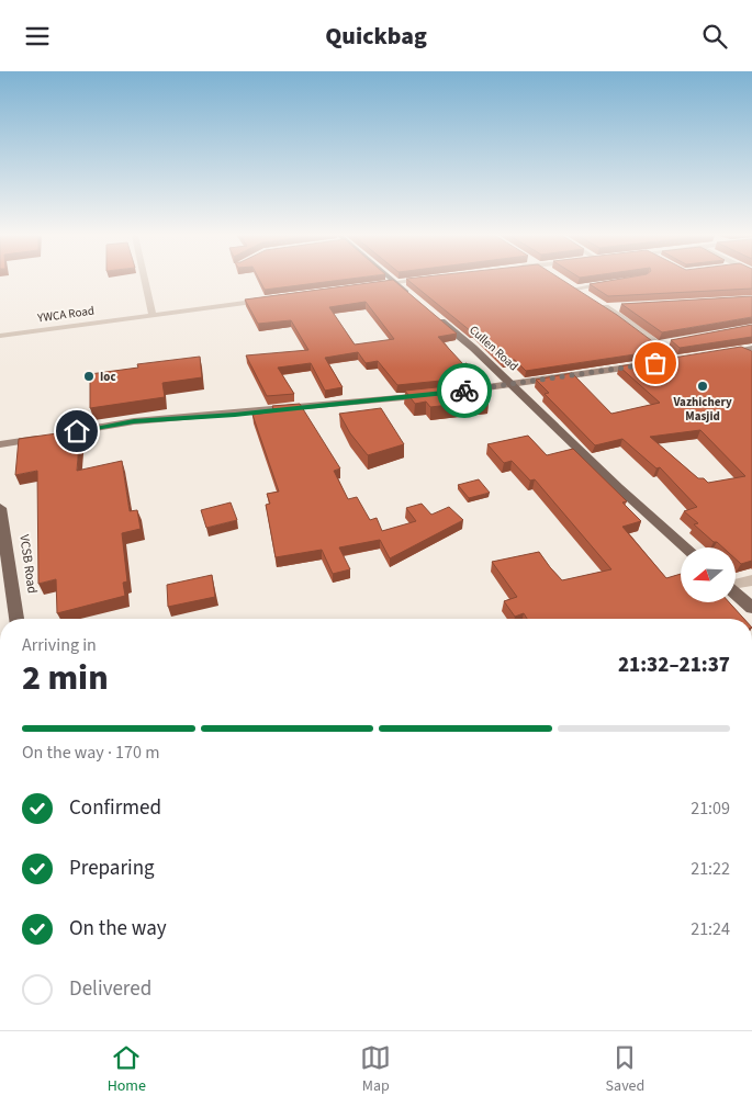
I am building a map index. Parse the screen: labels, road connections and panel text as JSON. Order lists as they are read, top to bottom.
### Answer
{
  "streets": {
    "main road": ["Cullen Road", "VCSB Road"],
    "street": ["YWCA Road"]
  },
  "places": ["Ioc", "Vazhichery Masjid"],
  "north": "left",
  "page": {
    "header": "Quickbag",
    "heading": ["2 min", "Arriving in", "21:32–21:37"],
    "bar": "On the way · 170 m",
    "list": [
      ["Confirmed", "21:09"],
      ["Preparing", "21:22"],
      ["On the way", "21:24"],
      "Delivered"
    ],
    "tabs": ["Home", "Map", "Saved"]
  }
}
